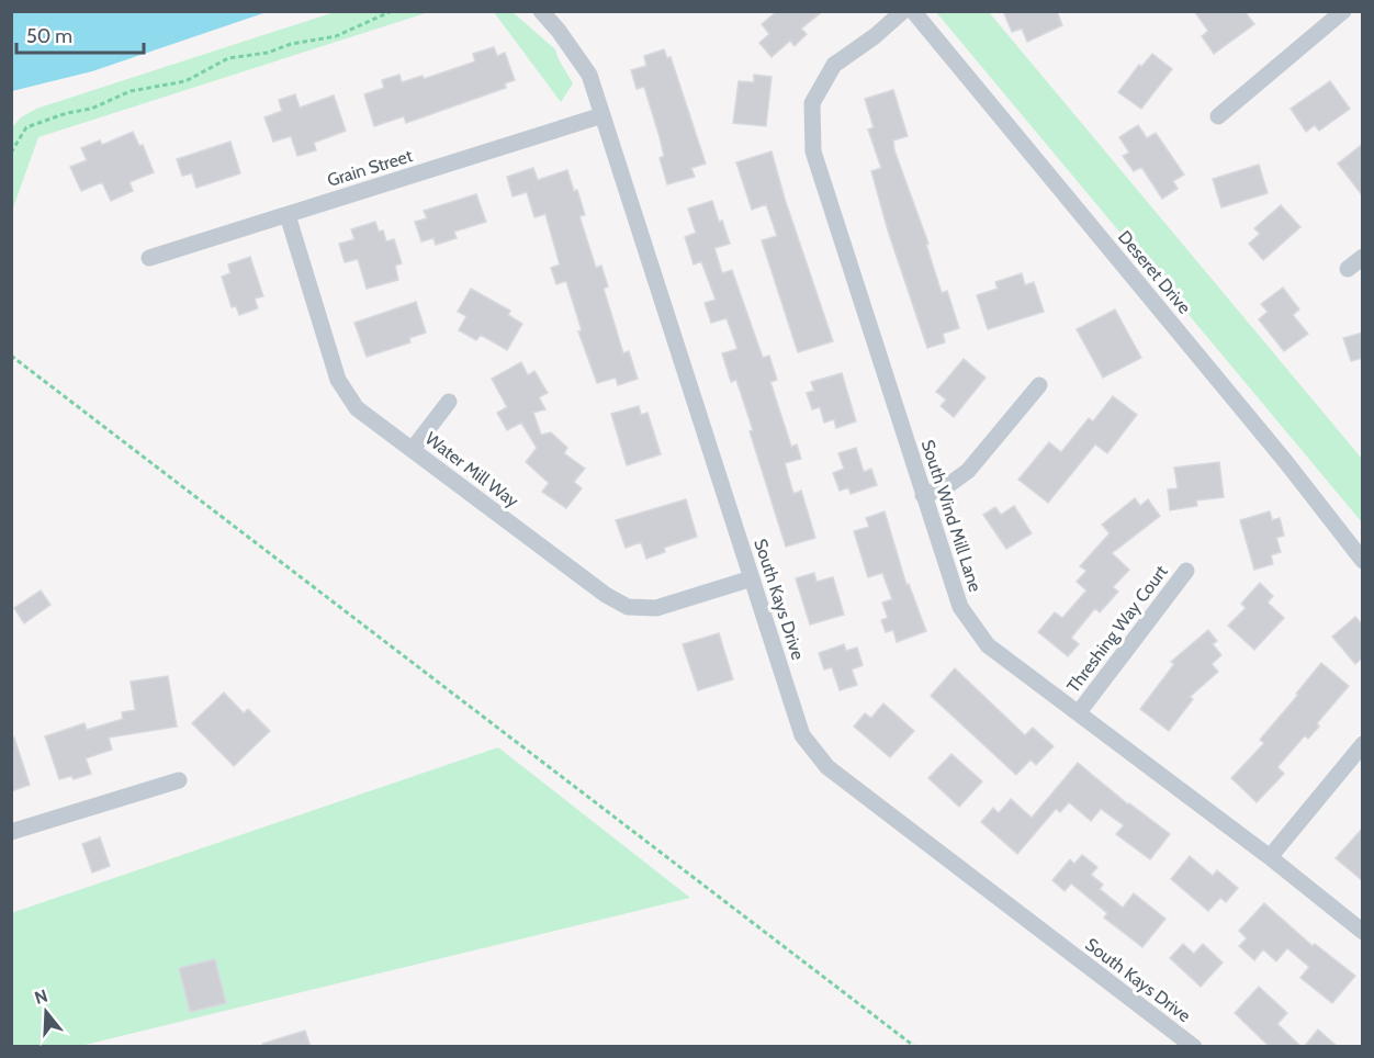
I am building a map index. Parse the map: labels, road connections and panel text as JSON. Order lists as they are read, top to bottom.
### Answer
{
  "streets": {
    "street": [
      "Grain Street",
      "Deseret Drive",
      "Water Mill Way",
      "South Wind Mill Lane",
      "South Kays Drive",
      "Threshing Way Court"
    ]
  },
  "crossings": [
    ["Grain Street", "Water Mill Way"],
    ["Grain Street", "South Kays Drive"],
    ["Water Mill Way", "South Kays Drive"],
    ["South Wind Mill Lane", "Threshing Way Court"]
  ],
  "scale_bar": "50 m",
  "north": "top"
}
